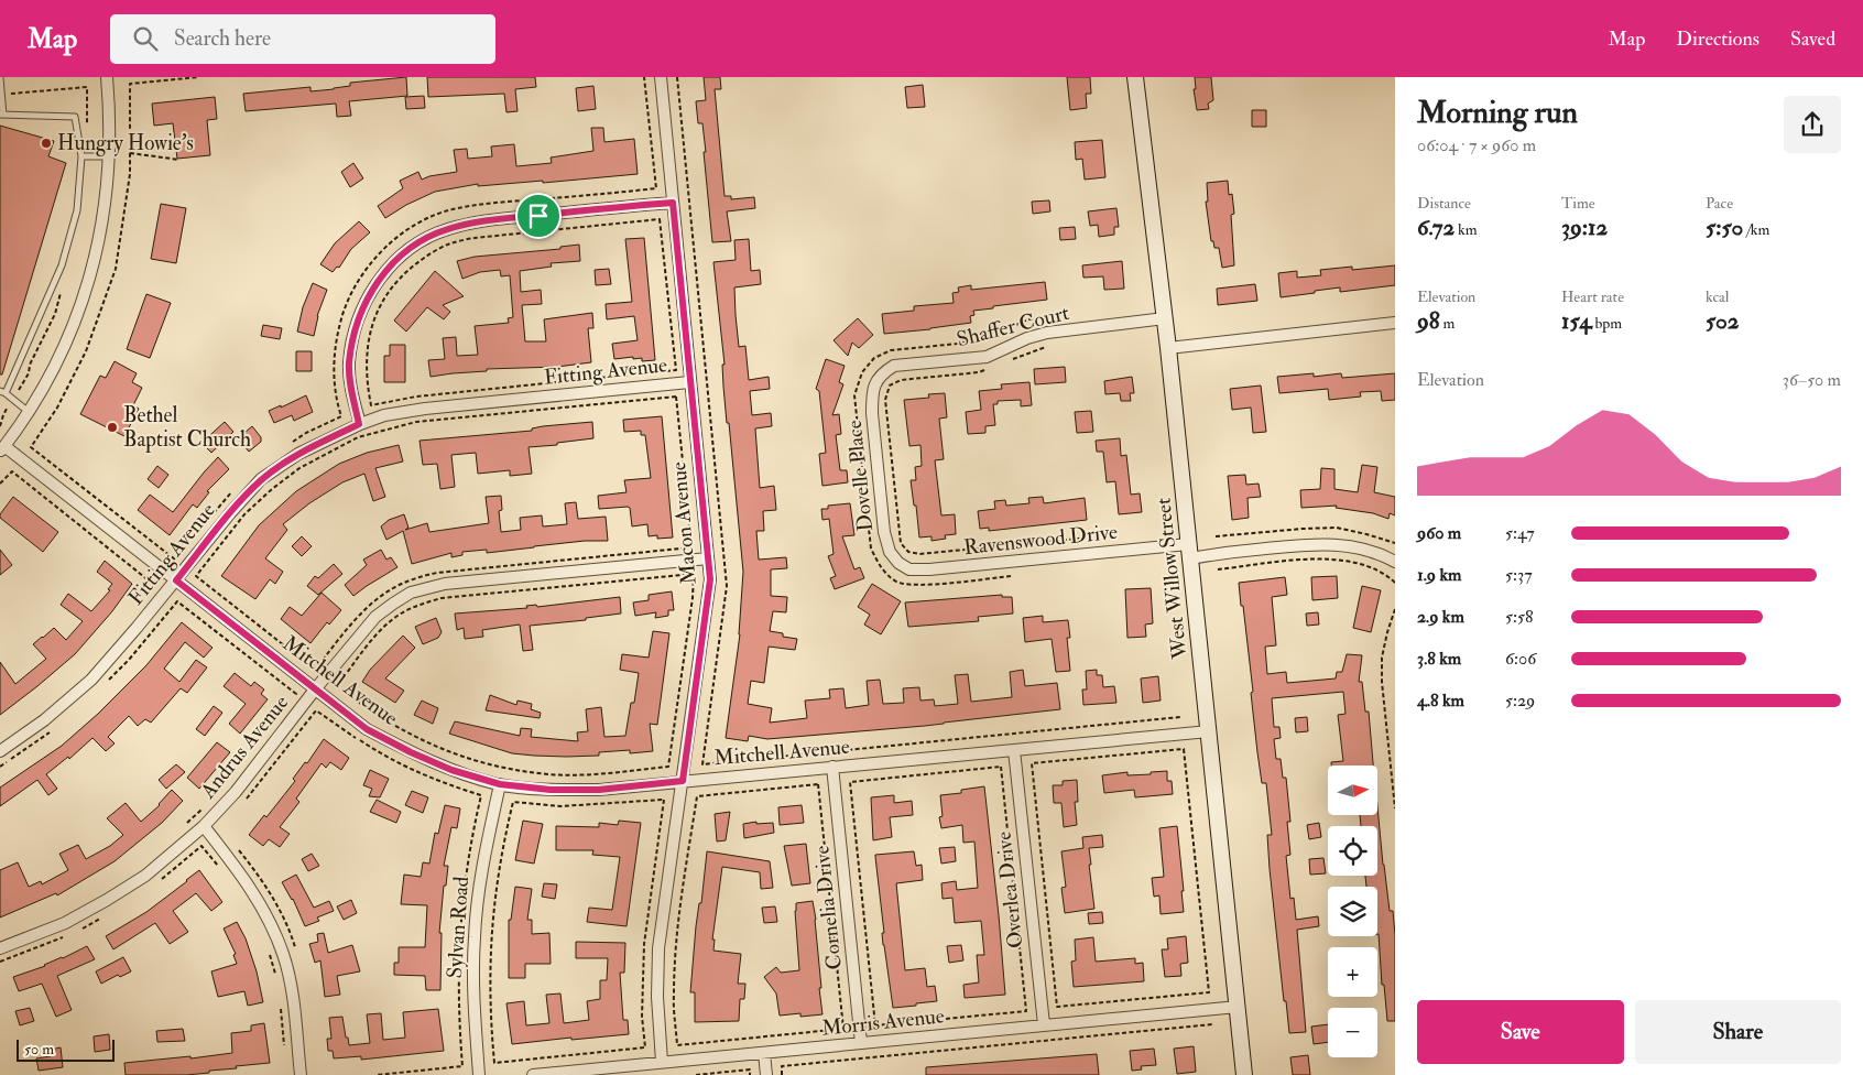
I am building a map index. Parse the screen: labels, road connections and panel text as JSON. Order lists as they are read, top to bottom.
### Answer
{
  "streets": {
    "street": [
      "Shaffer Court",
      "Fitting Avenue",
      "Dovelle Place",
      "Macon Avenue",
      "Ravenswood Drive",
      "West Willow Street",
      "Mitchell Avenue",
      "Andrus Avenue",
      "Overlea Drive",
      "Cornelia Drive",
      "Sylvan Road",
      "Morris Avenue"
    ]
  },
  "crossings": [
    ["Shaffer Court", "Dovelle Place"],
    ["Shaffer Court", "West Willow Street"],
    ["Fitting Avenue", "Macon Avenue"],
    ["Fitting Avenue", "Mitchell Avenue"],
    ["Dovelle Place", "Ravenswood Drive"],
    ["Macon Avenue", "Mitchell Avenue"],
    ["Macon Avenue", "Andrus Avenue"],
    ["Macon Avenue", "Morris Avenue"],
    ["Ravenswood Drive", "West Willow Street"],
    ["West Willow Street", "Mitchell Avenue"],
    ["West Willow Street", "Morris Avenue"],
    ["Mitchell Avenue", "Andrus Avenue"],
    ["Mitchell Avenue", "Overlea Drive"],
    ["Mitchell Avenue", "Cornelia Drive"],
    ["Mitchell Avenue", "Sylvan Road"],
    ["Overlea Drive", "Morris Avenue"],
    ["Cornelia Drive", "Morris Avenue"]
  ],
  "places": ["Hungry Howie's", "Bethel Baptist Church"],
  "scale_bar": "50 m",
  "north": "right",
  "page": {
    "header": "Map",
    "search": "Search here",
    "nav": ["Map", "Directions", "Saved"],
    "heading": ["Morning run", "06:04 · 7 × 960 m"],
    "stats": [
      ["Distance", "6.72 km"],
      ["Time", "39:12"],
      ["Pace", "5:50 /km"],
      ["Elevation", "98 m"],
      ["Heart rate", "154 bpm"],
      ["kcal", "502"]
    ],
    "chart": ["Elevation", "36–50 m"],
    "list": [
      {
        "name": "960 m",
        "note": "5:47"
      },
      {
        "name": "1.9 km",
        "note": "5:37"
      },
      {
        "name": "2.9 km",
        "note": "5:58"
      },
      {
        "name": "3.8 km",
        "note": "6:06"
      },
      {
        "name": "4.8 km",
        "note": "5:29"
      }
    ],
    "map_buttons": ["+", "−"],
    "buttons": ["Save", "Share"],
    "scale": "50 m"
  }
}
